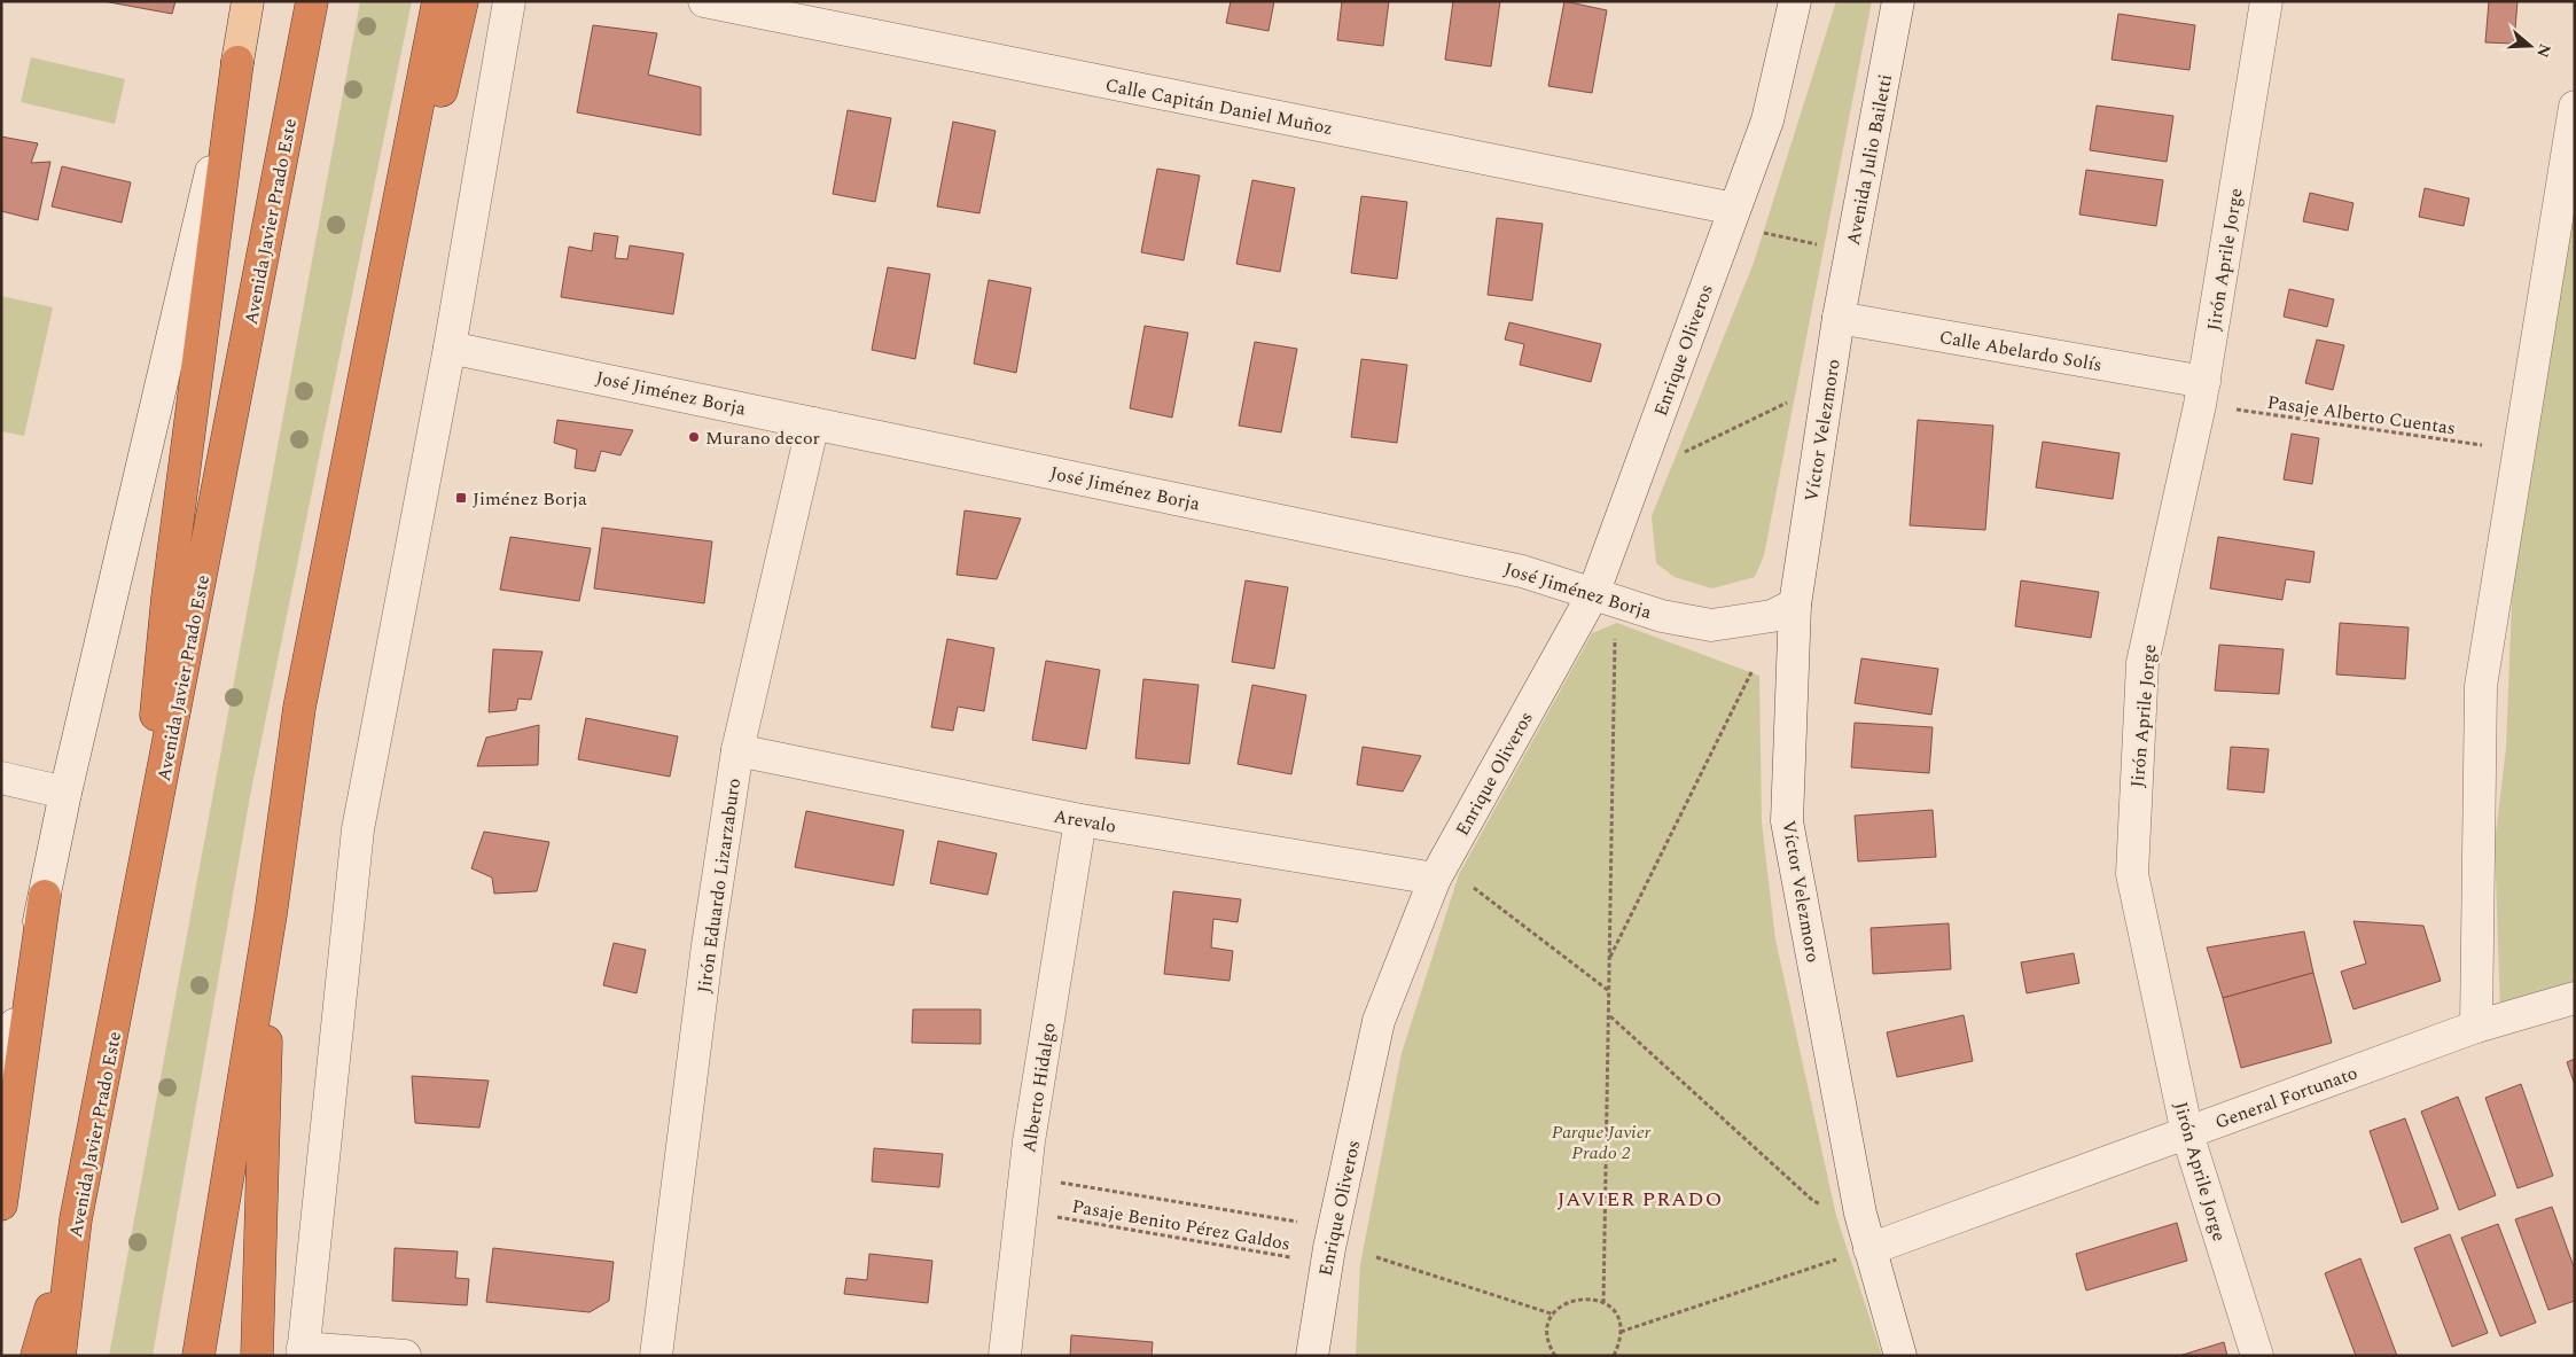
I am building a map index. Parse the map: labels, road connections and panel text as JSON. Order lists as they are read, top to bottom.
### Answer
{
  "streets": {
    "highway": ["Avenida Javier Prado Este"],
    "street": [
      "Calle Capitán Daniel Muñoz",
      "Avenida Julio Bailetti",
      "Jirón Aprile Jorge",
      "Enrique Oliveros",
      "Calle Abelardo Solís",
      "José Jiménez Borja",
      "Víctor Velezmoro",
      "Arevalo",
      "Jirón Eduardo Lizarzaburo",
      "Alberto Hidalgo",
      "General Fortunato"
    ],
    "path": ["Pasaje Alberto Cuentas", "Pasaje Benito Pérez Galdos"]
  },
  "crossings": [
    ["Calle Capitán Daniel Muñoz", "Enrique Oliveros"],
    ["Avenida Julio Bailetti", "Calle Abelardo Solís"],
    ["Avenida Julio Bailetti", "Víctor Velezmoro"],
    ["Jirón Aprile Jorge", "Calle Abelardo Solís"],
    ["Jirón Aprile Jorge", "Pasaje Alberto Cuentas"],
    ["Jirón Aprile Jorge", "General Fortunato"],
    ["Enrique Oliveros", "José Jiménez Borja"],
    ["Enrique Oliveros", "Arevalo"],
    ["Calle Abelardo Solís", "Pasaje Alberto Cuentas"],
    ["Calle Abelardo Solís", "Víctor Velezmoro"],
    ["José Jiménez Borja", "Víctor Velezmoro"],
    ["José Jiménez Borja", "Jirón Eduardo Lizarzaburo"],
    ["Víctor Velezmoro", "General Fortunato"],
    ["Arevalo", "Jirón Eduardo Lizarzaburo"],
    ["Arevalo", "Alberto Hidalgo"]
  ],
  "districts": ["JAVIER PRADO"],
  "parks": ["Parque Javier Prado 2"],
  "places": {
    "other": ["Murano decor"],
    "transit": ["Jiménez Borja"]
  },
  "north": "right"
}
